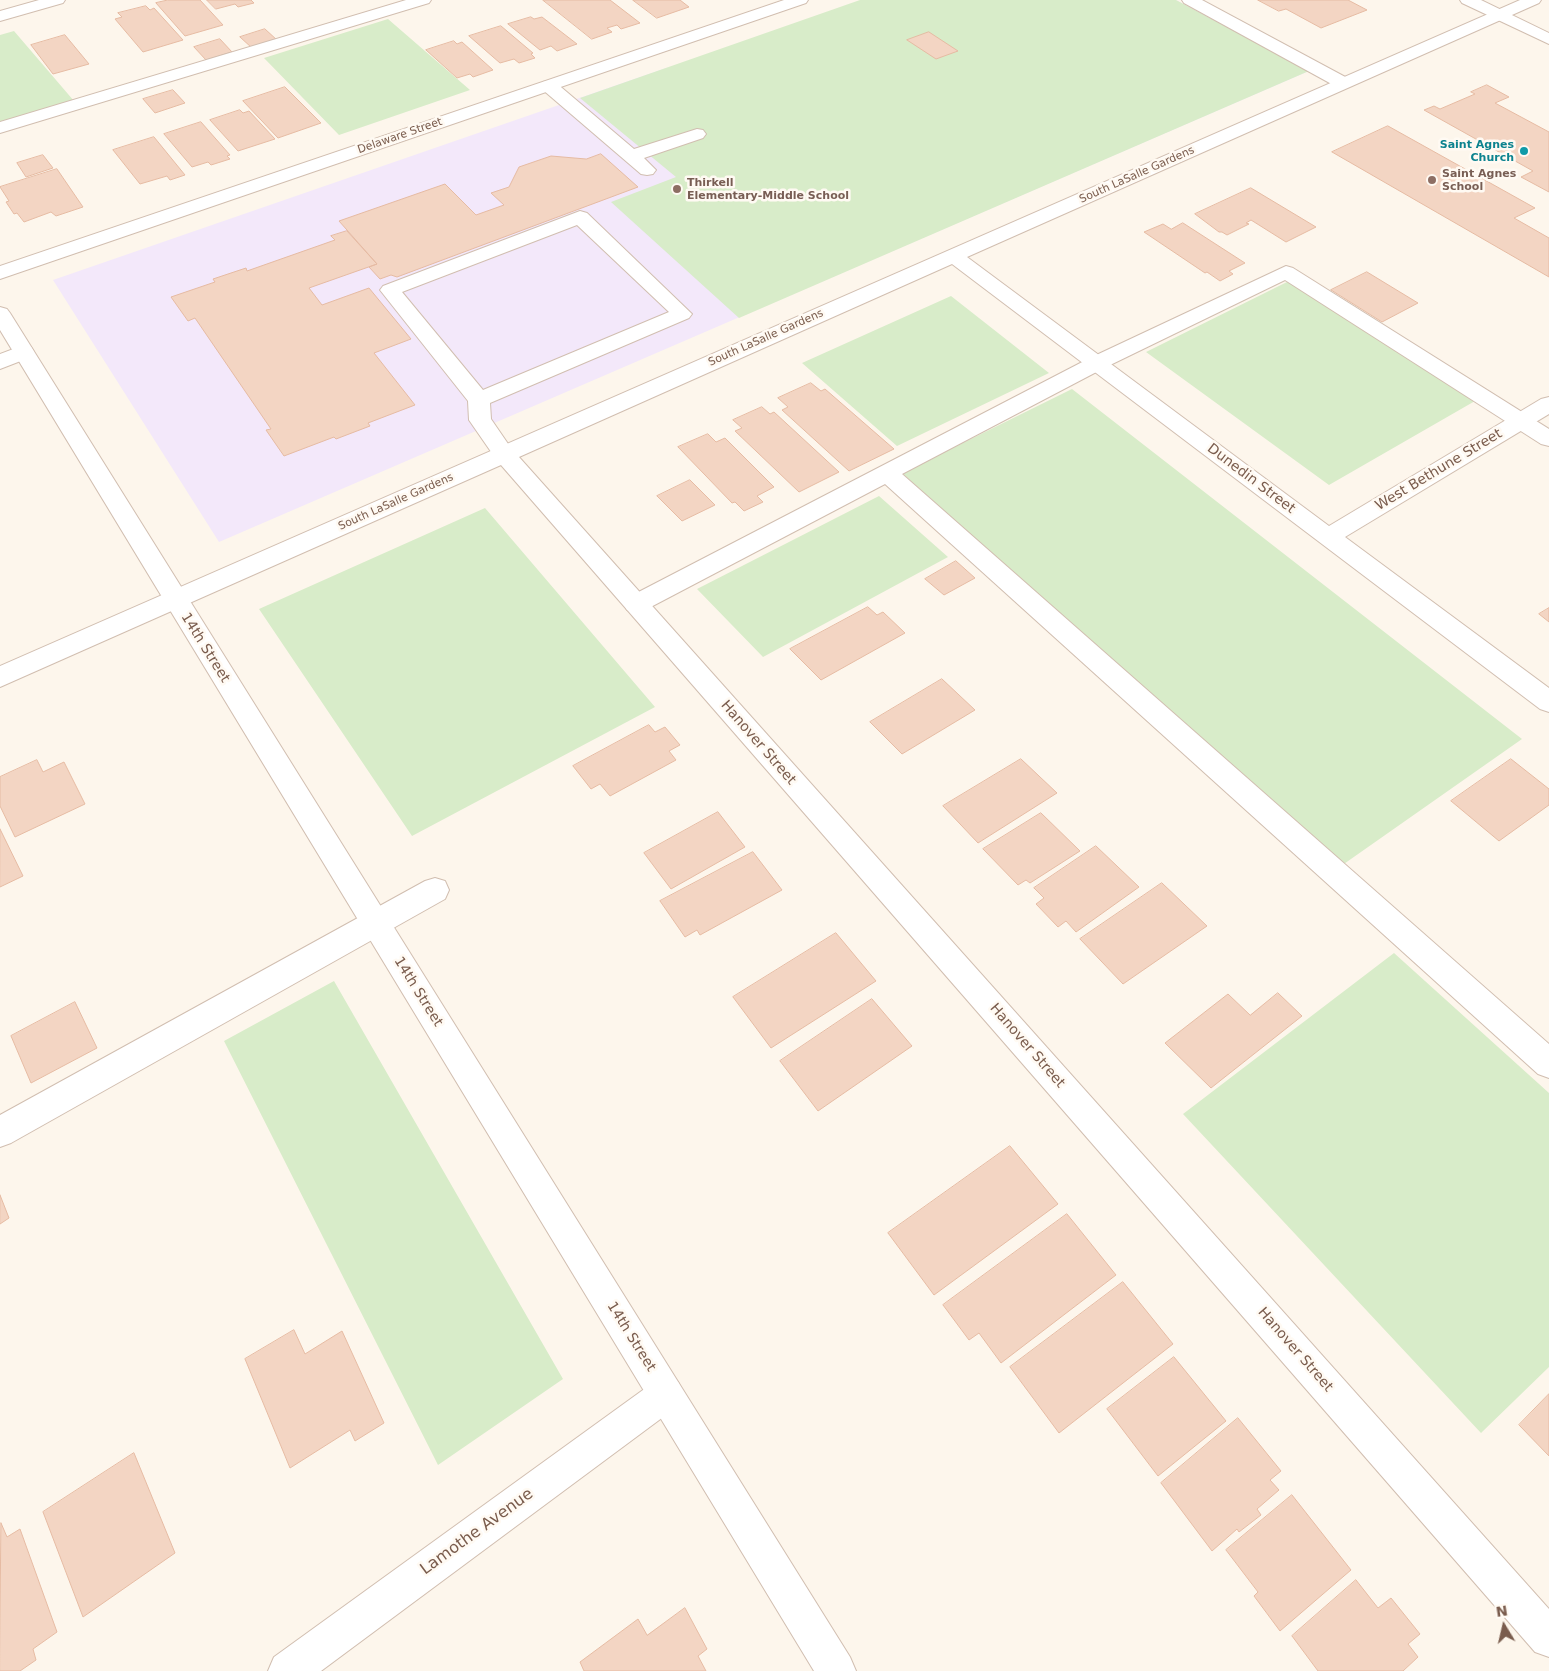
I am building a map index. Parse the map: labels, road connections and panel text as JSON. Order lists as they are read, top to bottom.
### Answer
{
  "streets": {
    "street": [
      "Delaware Street",
      "South LaSalle Gardens",
      "West Bethune Street",
      "Dunedin Street",
      "14th Street",
      "Hanover Street",
      "Lamothe Avenue"
    ]
  },
  "crossings": [
    ["South LaSalle Gardens", "Dunedin Street"],
    ["South LaSalle Gardens", "14th Street"],
    ["South LaSalle Gardens", "Hanover Street"],
    ["West Bethune Street", "Dunedin Street"],
    ["14th Street", "Lamothe Avenue"]
  ],
  "places": ["Saint Agnes Church", "Saint Agnes School", "Thirkell Elementary-Middle School"],
  "north": "top"
}
